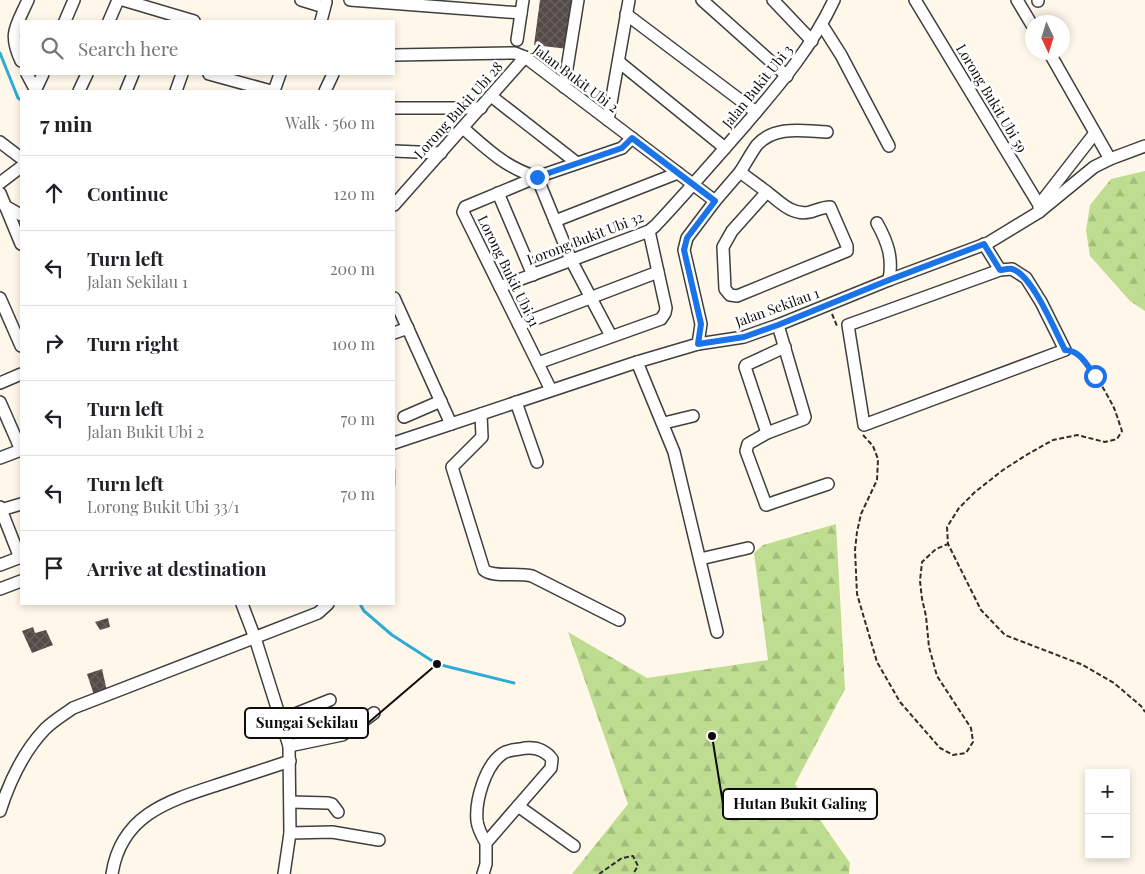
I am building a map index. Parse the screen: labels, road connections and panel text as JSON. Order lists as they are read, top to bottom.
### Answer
{
  "streets": {
    "street": [
      "Jalan Bukit Ubi 2",
      "Jalan Bukit Ubi 3",
      "Lorong Bukit Ubi 59",
      "Lorong Bukit Ubi 28",
      "Lorong Bukit Ubi 32",
      "Lorong Bukit Ubi 31",
      "Jalan Sekilau 1"
    ]
  },
  "crossings": [
    ["Jalan Bukit Ubi 2", "Jalan Bukit Ubi 3"],
    ["Jalan Bukit Ubi 2", "Lorong Bukit Ubi 28"],
    ["Jalan Bukit Ubi 2", "Lorong Bukit Ubi 32"],
    ["Jalan Bukit Ubi 2", "Lorong Bukit Ubi 31"],
    ["Jalan Bukit Ubi 3", "Lorong Bukit Ubi 32"],
    ["Lorong Bukit Ubi 59", "Jalan Sekilau 1"],
    ["Lorong Bukit Ubi 32", "Lorong Bukit Ubi 31"],
    ["Lorong Bukit Ubi 31", "Jalan Sekilau 1"]
  ],
  "places": ["Sungai Sekilau", "Hutan Bukit Galing"],
  "north": "bottom",
  "page": {
    "search": "Search here",
    "heading": ["7 min", "Walk · 560 m"],
    "list": [
      ["Continue", "120 m"],
      ["Turn left", "Jalan Sekilau 1", "200 m"],
      ["Turn right", "100 m"],
      ["Turn left", "Jalan Bukit Ubi 2", "70 m"],
      ["Turn left", "Lorong Bukit Ubi 33/1", "70 m"],
      "Arrive at destination"
    ],
    "map_buttons": ["+", "−"]
  }
}
